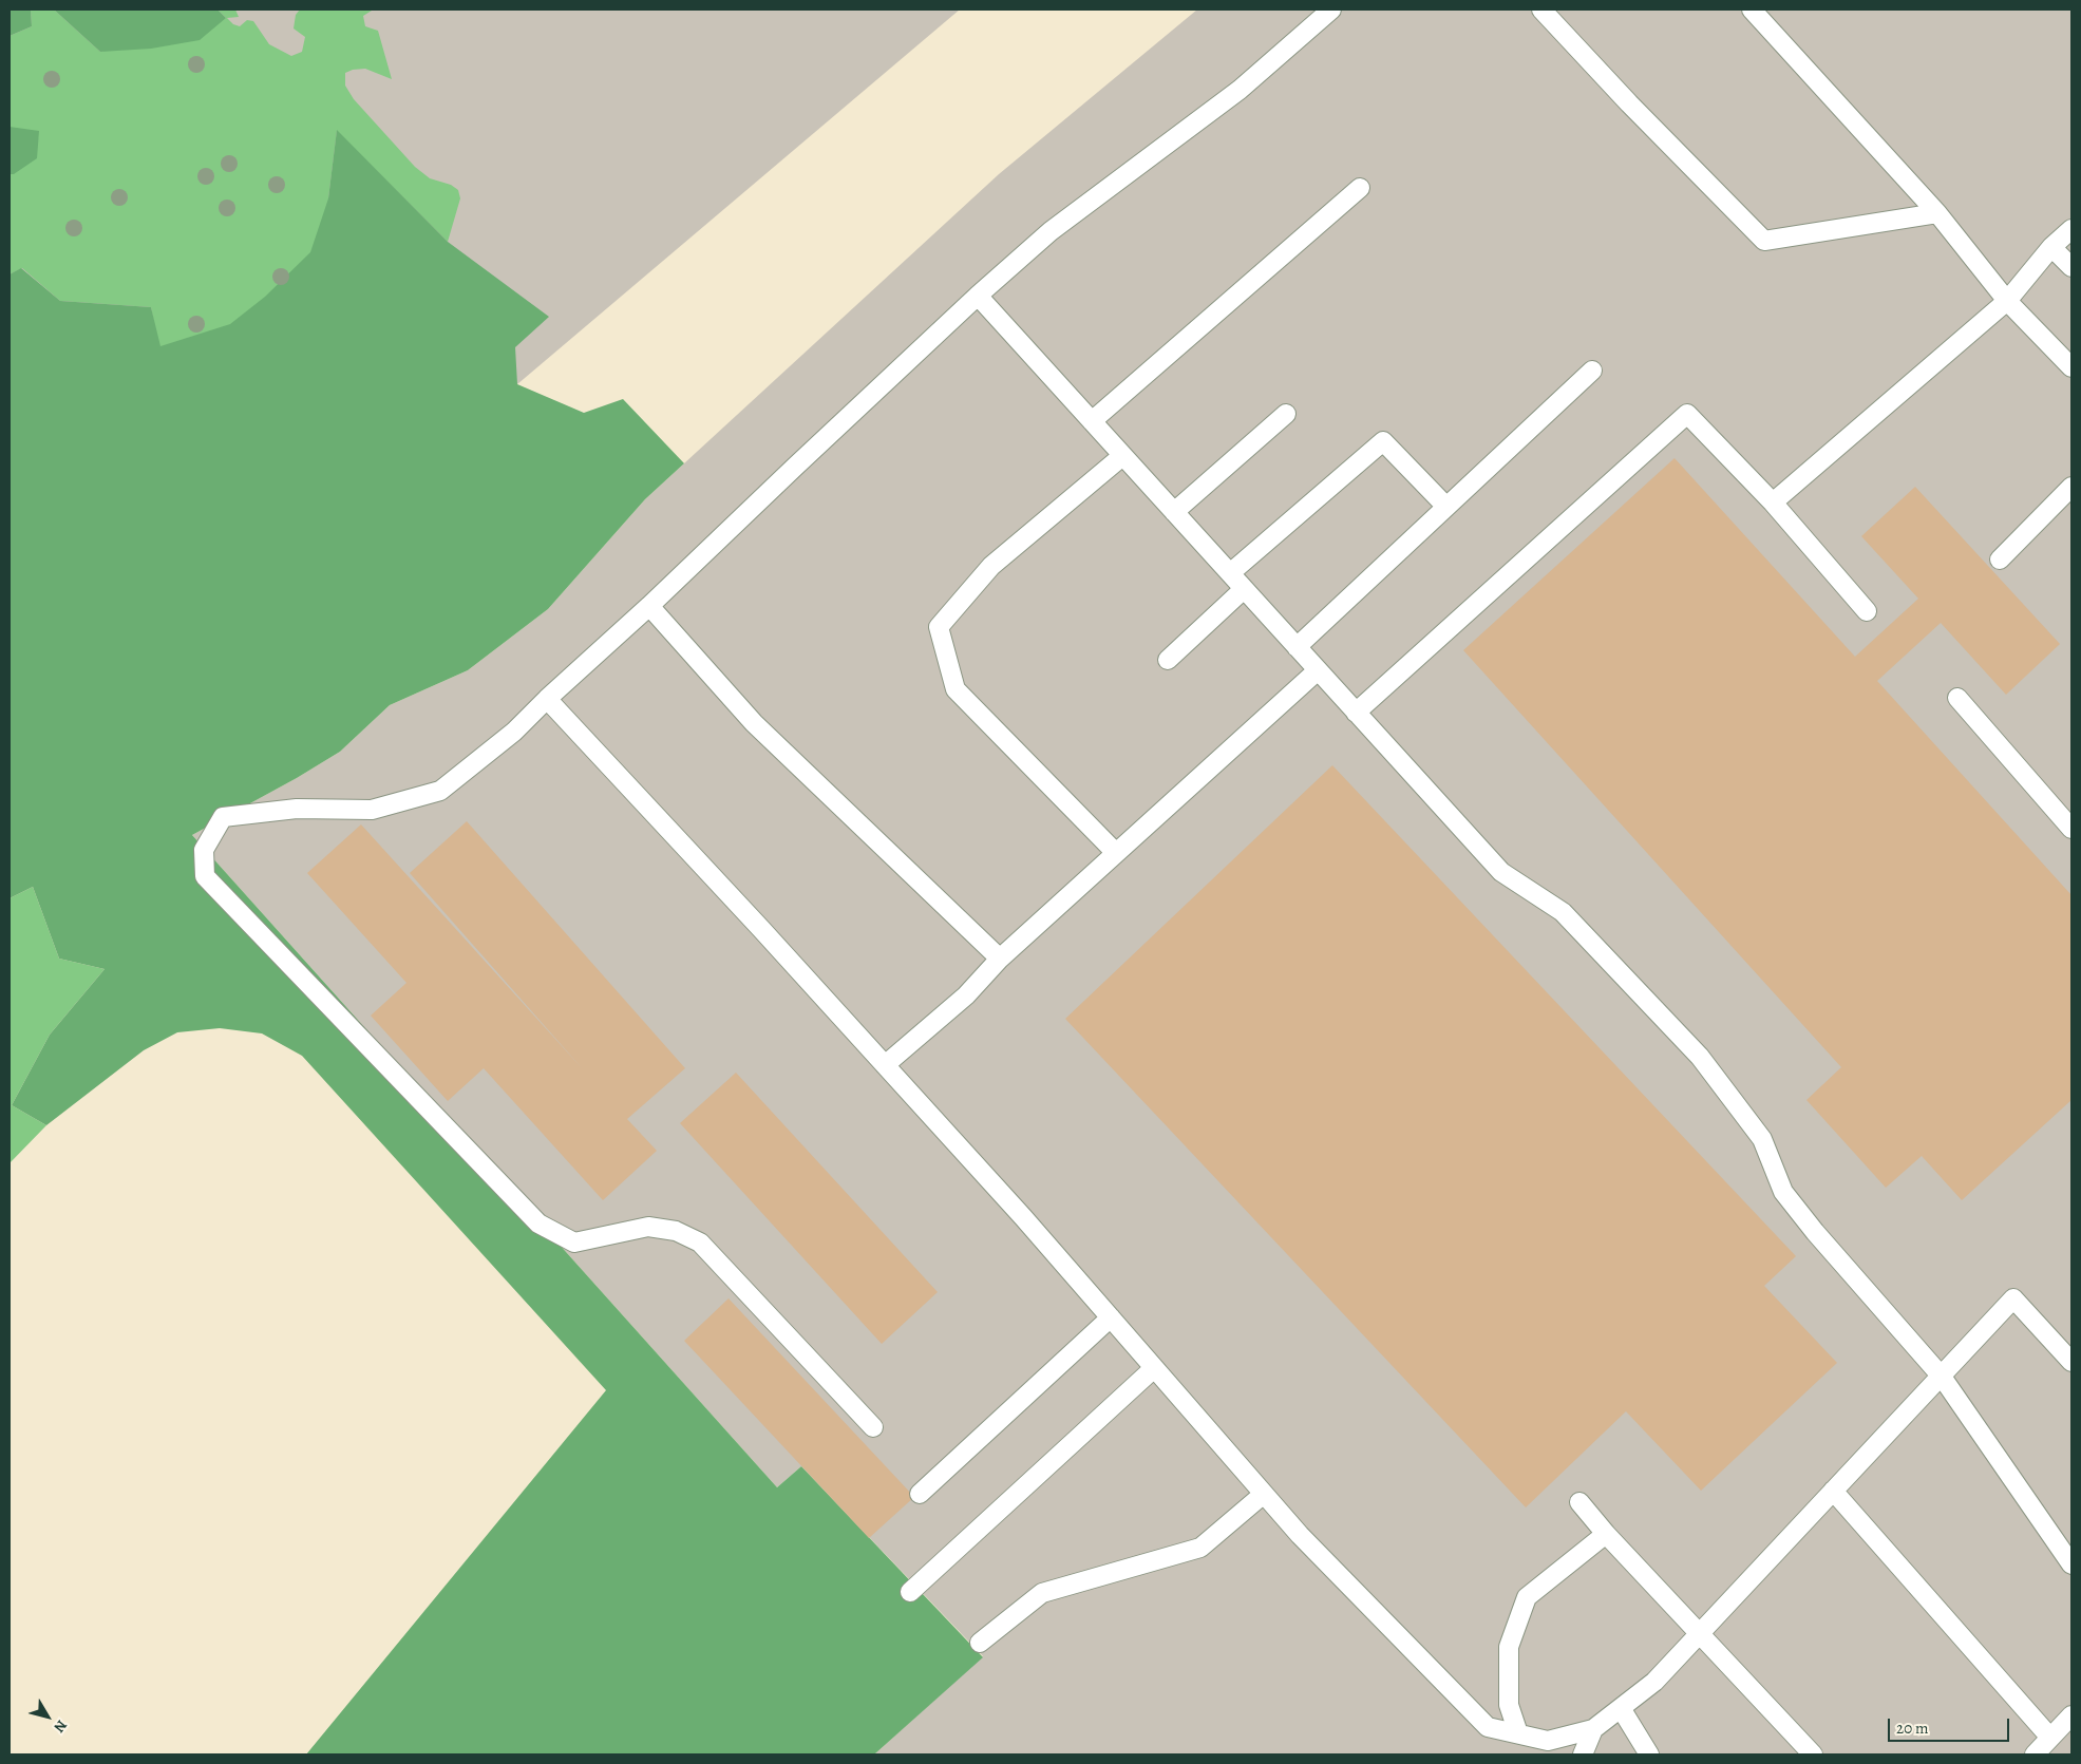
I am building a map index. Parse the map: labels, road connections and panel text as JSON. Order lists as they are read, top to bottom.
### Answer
{
  "scale_bar": "20 m",
  "north": "bottom right"
}
